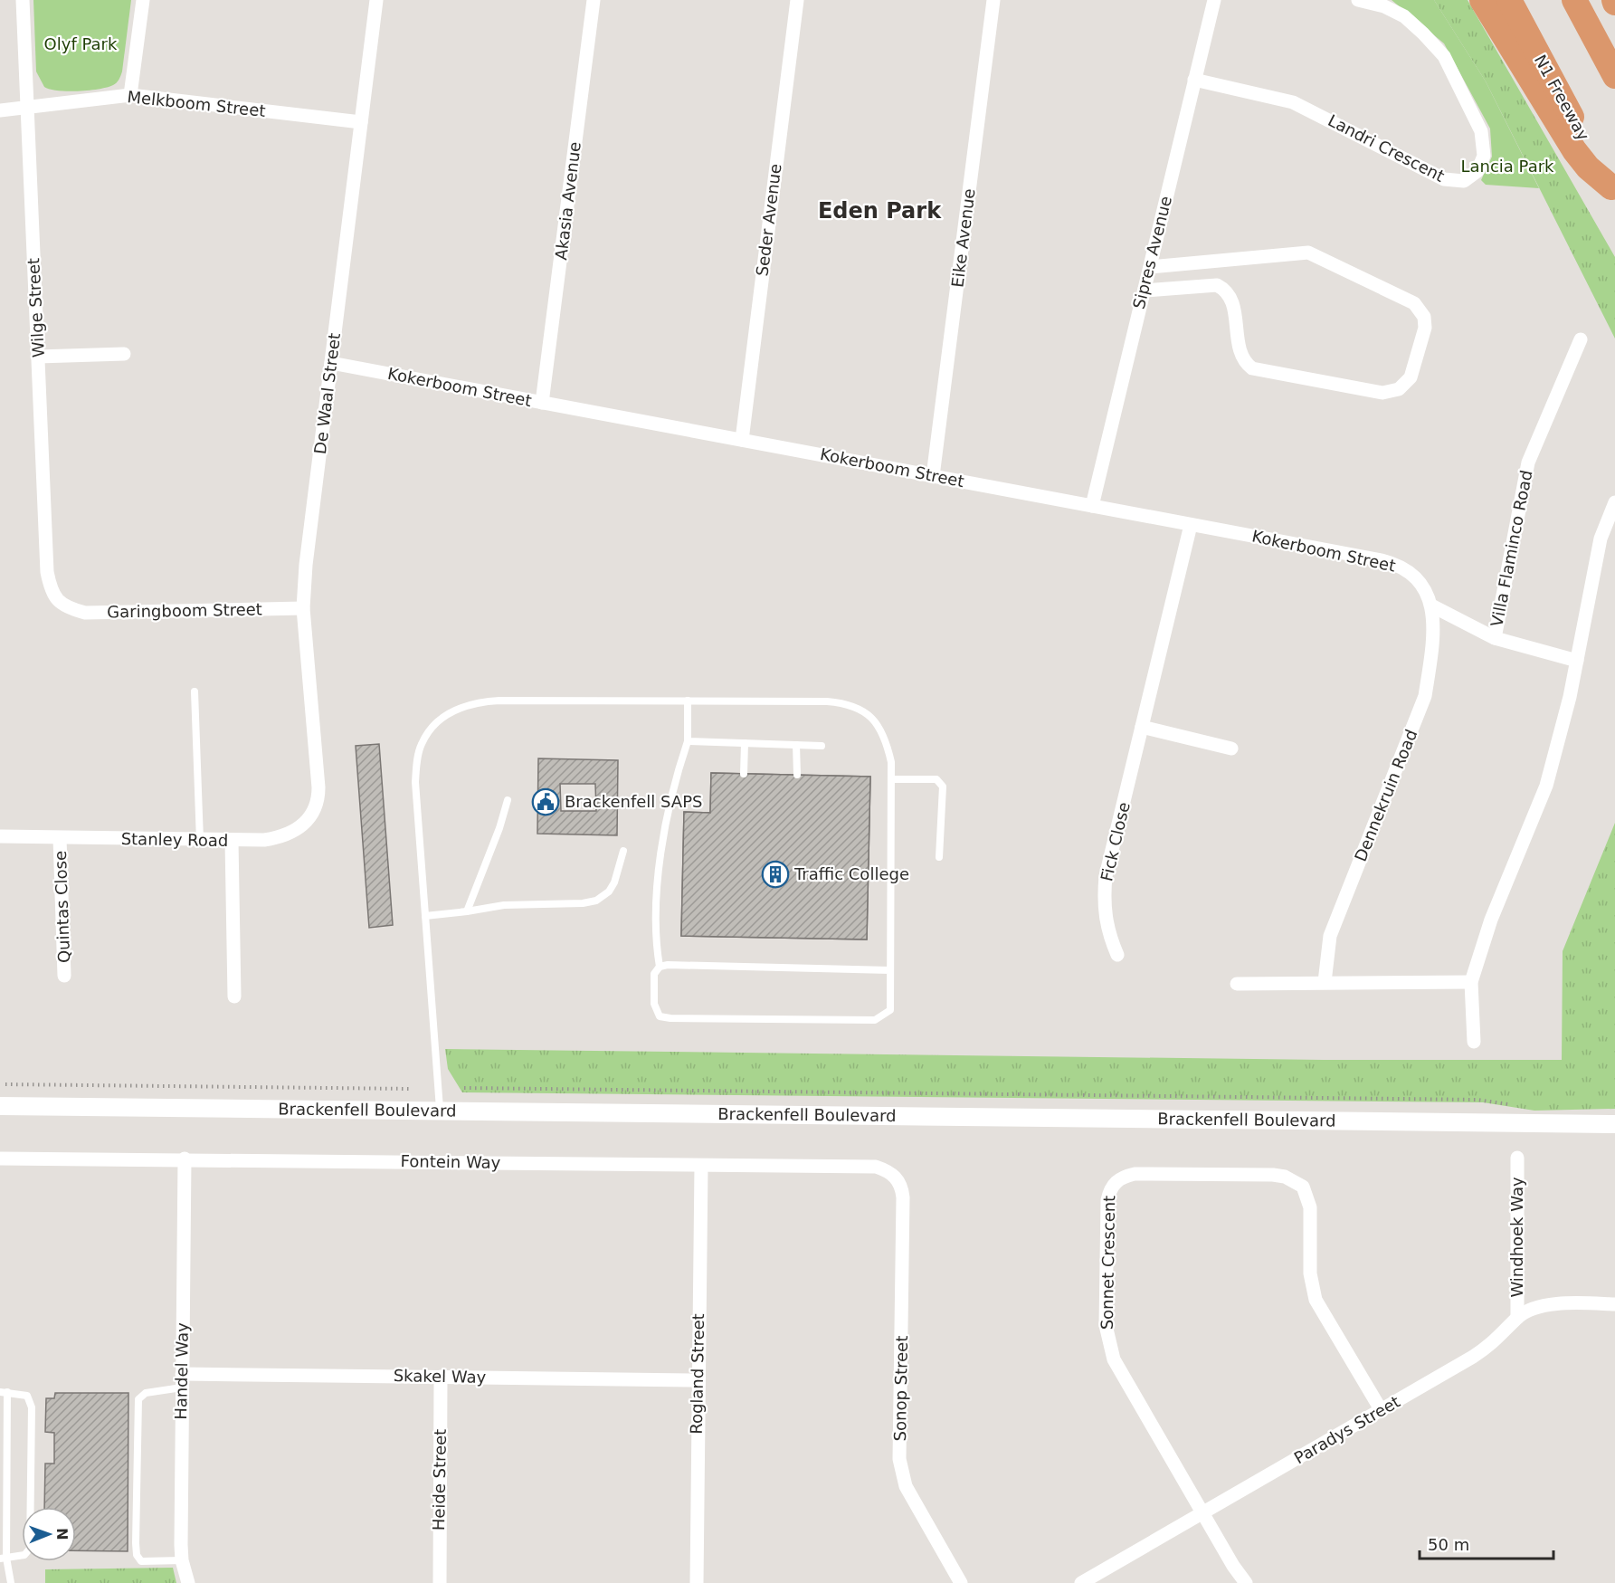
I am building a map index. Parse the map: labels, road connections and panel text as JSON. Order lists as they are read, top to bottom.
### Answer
{
  "streets": {
    "highway": ["N1 Freeway"],
    "street": [
      "Melkboom Street",
      "Landri Crescent",
      "Akasia Avenue",
      "Seder Avenue",
      "Eike Avenue",
      "Sipres Avenue",
      "Wilge Street",
      "Kokerboom Street",
      "De Waal Street",
      "Villa Flaminco Road",
      "Garingboom Street",
      "Dennekruin Road",
      "Stanley Road",
      "Fick Close",
      "Quintas Close",
      "Brackenfell Boulevard",
      "Fontein Way",
      "Windhoek Way",
      "Sonnet Crescent",
      "Handel Way",
      "Rogland Street",
      "Skakel Way",
      "Sonop Street",
      "Paradys Street",
      "Heide Street"
    ]
  },
  "crossings": [
    ["Melkboom Street", "Wilge Street"],
    ["Melkboom Street", "De Waal Street"],
    ["Landri Crescent", "Sipres Avenue"],
    ["Akasia Avenue", "Kokerboom Street"],
    ["Seder Avenue", "Kokerboom Street"],
    ["Eike Avenue", "Kokerboom Street"],
    ["Sipres Avenue", "Kokerboom Street"],
    ["Wilge Street", "Garingboom Street"],
    ["Kokerboom Street", "De Waal Street"],
    ["Kokerboom Street", "Villa Flaminco Road"],
    ["Kokerboom Street", "Dennekruin Road"],
    ["Kokerboom Street", "Fick Close"],
    ["De Waal Street", "Garingboom Street"],
    ["De Waal Street", "Stanley Road"],
    ["Villa Flaminco Road", "Dennekruin Road"],
    ["Stanley Road", "Quintas Close"],
    ["Fontein Way", "Handel Way"],
    ["Fontein Way", "Rogland Street"],
    ["Fontein Way", "Sonop Street"],
    ["Windhoek Way", "Paradys Street"],
    ["Sonnet Crescent", "Paradys Street"],
    ["Handel Way", "Skakel Way"],
    ["Rogland Street", "Skakel Way"],
    ["Skakel Way", "Heide Street"]
  ],
  "districts": ["Eden Park"],
  "parks": ["Olyf Park", "Lancia Park"],
  "places": {
    "public building": ["Brackenfell SAPS"],
    "building": ["Traffic College"]
  },
  "scale_bar": "50 m",
  "north": "right"
}
